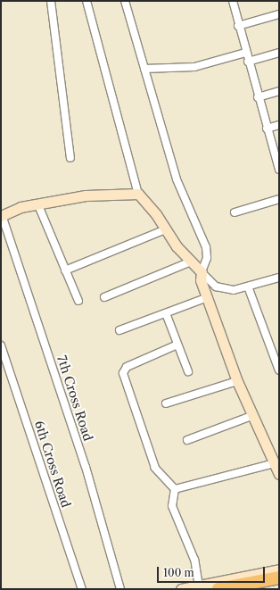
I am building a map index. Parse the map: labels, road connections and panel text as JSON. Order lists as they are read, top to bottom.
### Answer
{
  "streets": {
    "street": ["7th Cross Road", "6th Cross Road"]
  },
  "scale_bar": "100 m"
}
